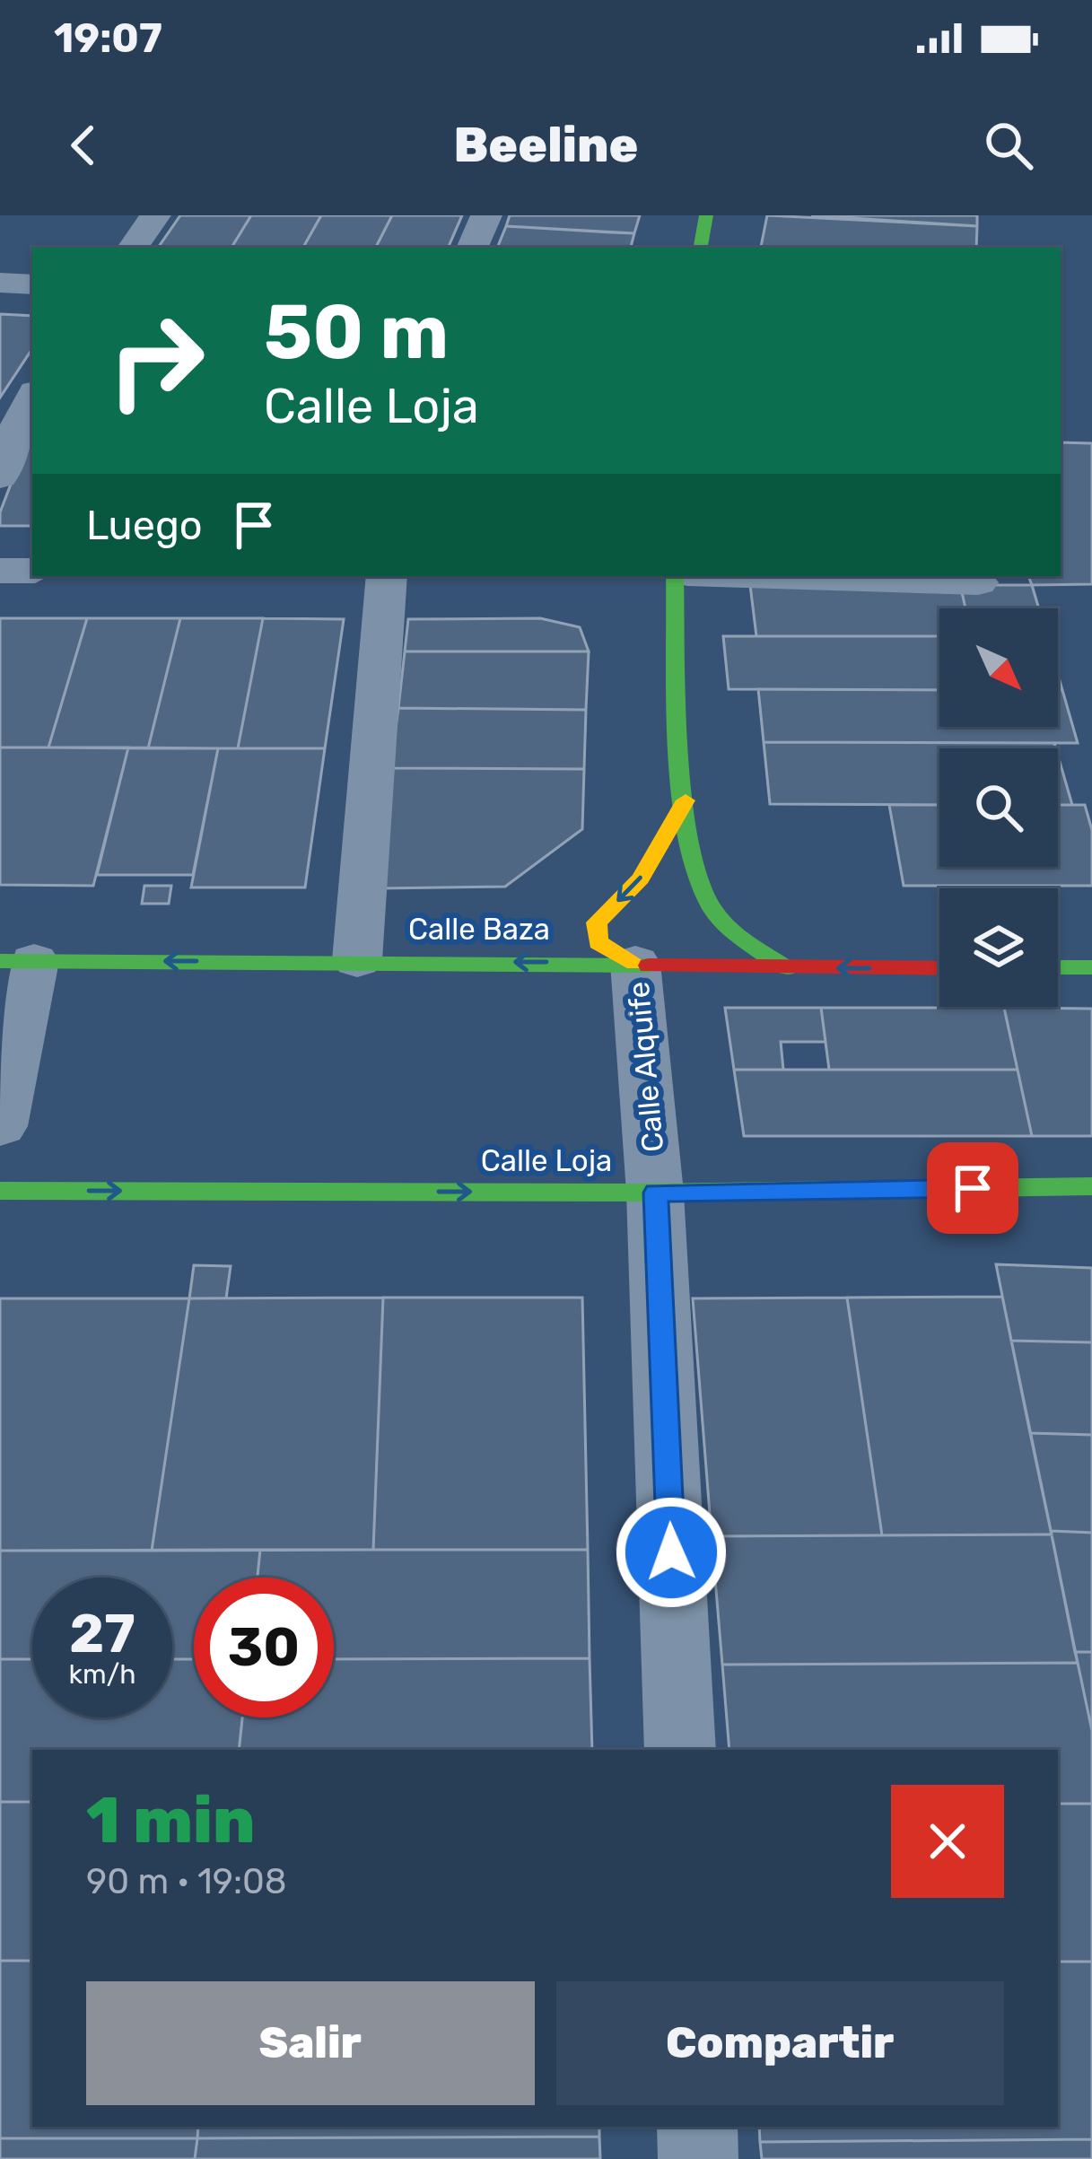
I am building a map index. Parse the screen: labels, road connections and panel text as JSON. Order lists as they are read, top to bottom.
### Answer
{
  "streets": {
    "street": ["Calle Baza", "Calle Alquife", "Calle Loja"]
  },
  "crossings": [
    ["Calle Baza", "Calle Alquife"],
    ["Calle Alquife", "Calle Loja"]
  ],
  "one_way": ["Calle Baza", "Calle Loja"],
  "north": "bottom right",
  "page": {
    "status": "19:07",
    "header": "Beeline",
    "turn": ["50 m", "Calle Loja"],
    "then": "Luego",
    "speed": "27 km/h",
    "limit": "30",
    "heading": ["1 min", "90 m · 19:08"],
    "buttons": ["Salir", "Compartir"]
  }
}
